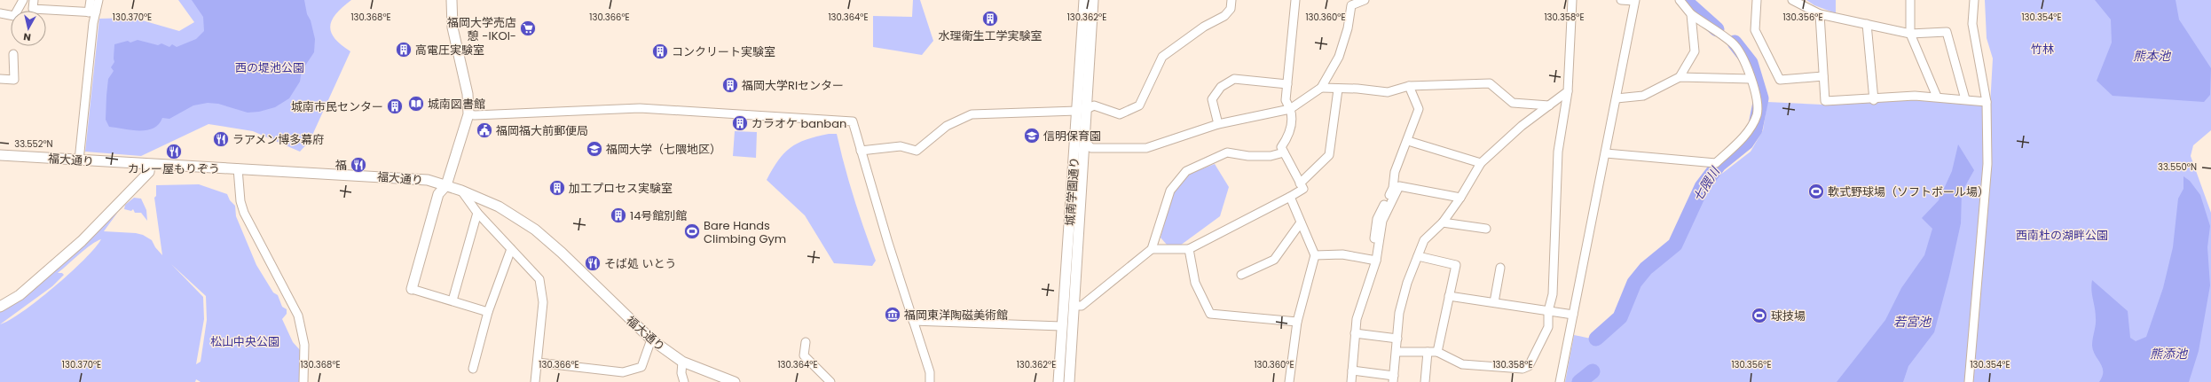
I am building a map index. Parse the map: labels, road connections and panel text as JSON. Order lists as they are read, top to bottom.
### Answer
{
  "streets": {
    "street": ["福大通り", "城南学園通り"]
  },
  "water": [
    "熊本池",
    "七隈川",
    "若宮池",
    "熊添池"
  ],
  "parks": [
    "竹林",
    "西の堤池公園",
    "西南杜の湖畔公園",
    "松山中央公園"
  ],
  "places": {
    "building": [
      "水理衛生工学実験室",
      "高電圧実験室",
      "コンクリート実験室",
      "福岡大学RIセンター",
      "城南市民センター",
      "カラオケ banban",
      "加工プロセス実験室",
      "14号館別館"
    ],
    "supermarket": ["福岡大学売店 憩 -IKOI-"],
    "library": ["城南図書館"],
    "public building": ["福岡福大前郵便局"],
    "school or university": ["信明保育園", "福岡大学（七隈地区）"],
    "restaurant": [
      "ラアメン博多幕府",
      "カレー屋もりぞう",
      "福",
      "そば処 いとう"
    ],
    "sports": ["軟式野球場（ソフトボール場）", "Bare Hands Climbing Gym", "球技場"],
    "museum": ["福岡東洋陶磁美術館"]
  },
  "north": "bottom",
  "coordinates": [
    "130.370°E",
    "130.368°E",
    "130.366°E",
    "130.364°E",
    "130.362°E",
    "130.360°E",
    "130.358°E",
    "130.356°E",
    "130.354°E",
    "33.552°N",
    "33.550°N"
  ]
}
